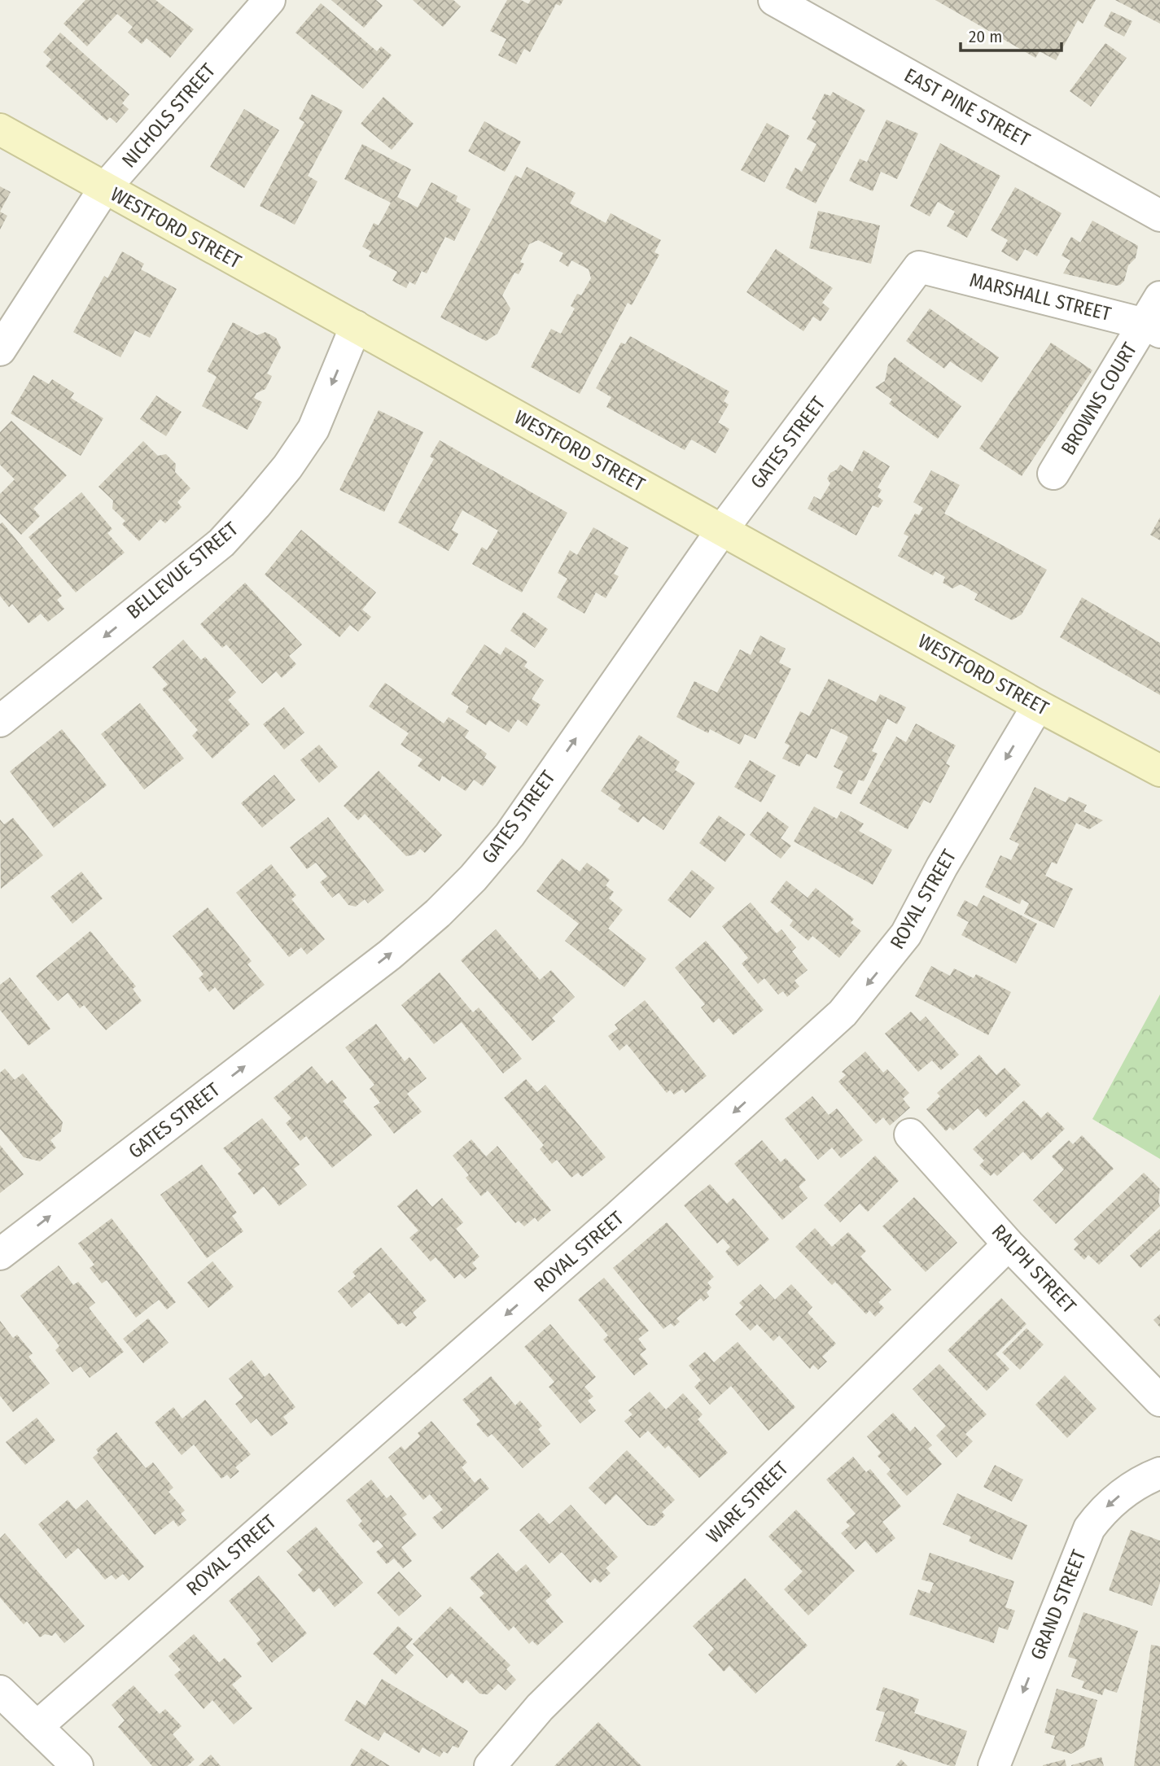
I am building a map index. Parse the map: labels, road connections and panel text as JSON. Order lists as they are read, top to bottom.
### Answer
{
  "streets": {
    "main road": ["WESTFORD STREET"],
    "street": [
      "EAST PINE STREET",
      "NICHOLS STREET",
      "MARSHALL STREET",
      "BROWNS COURT",
      "GATES STREET",
      "BELLEVUE STREET",
      "ROYAL STREET",
      "RALPH STREET",
      "WARE STREET",
      "GRAND STREET"
    ]
  },
  "crossings": [
    ["NICHOLS STREET", "WESTFORD STREET"],
    ["WESTFORD STREET", "GATES STREET"],
    ["WESTFORD STREET", "BELLEVUE STREET"],
    ["WESTFORD STREET", "ROYAL STREET"],
    ["MARSHALL STREET", "BROWNS COURT"],
    ["MARSHALL STREET", "GATES STREET"],
    ["RALPH STREET", "WARE STREET"]
  ],
  "one_way": [
    "GATES STREET",
    "BELLEVUE STREET",
    "ROYAL STREET",
    "GRAND STREET"
  ],
  "scale_bar": "20 m"
}
